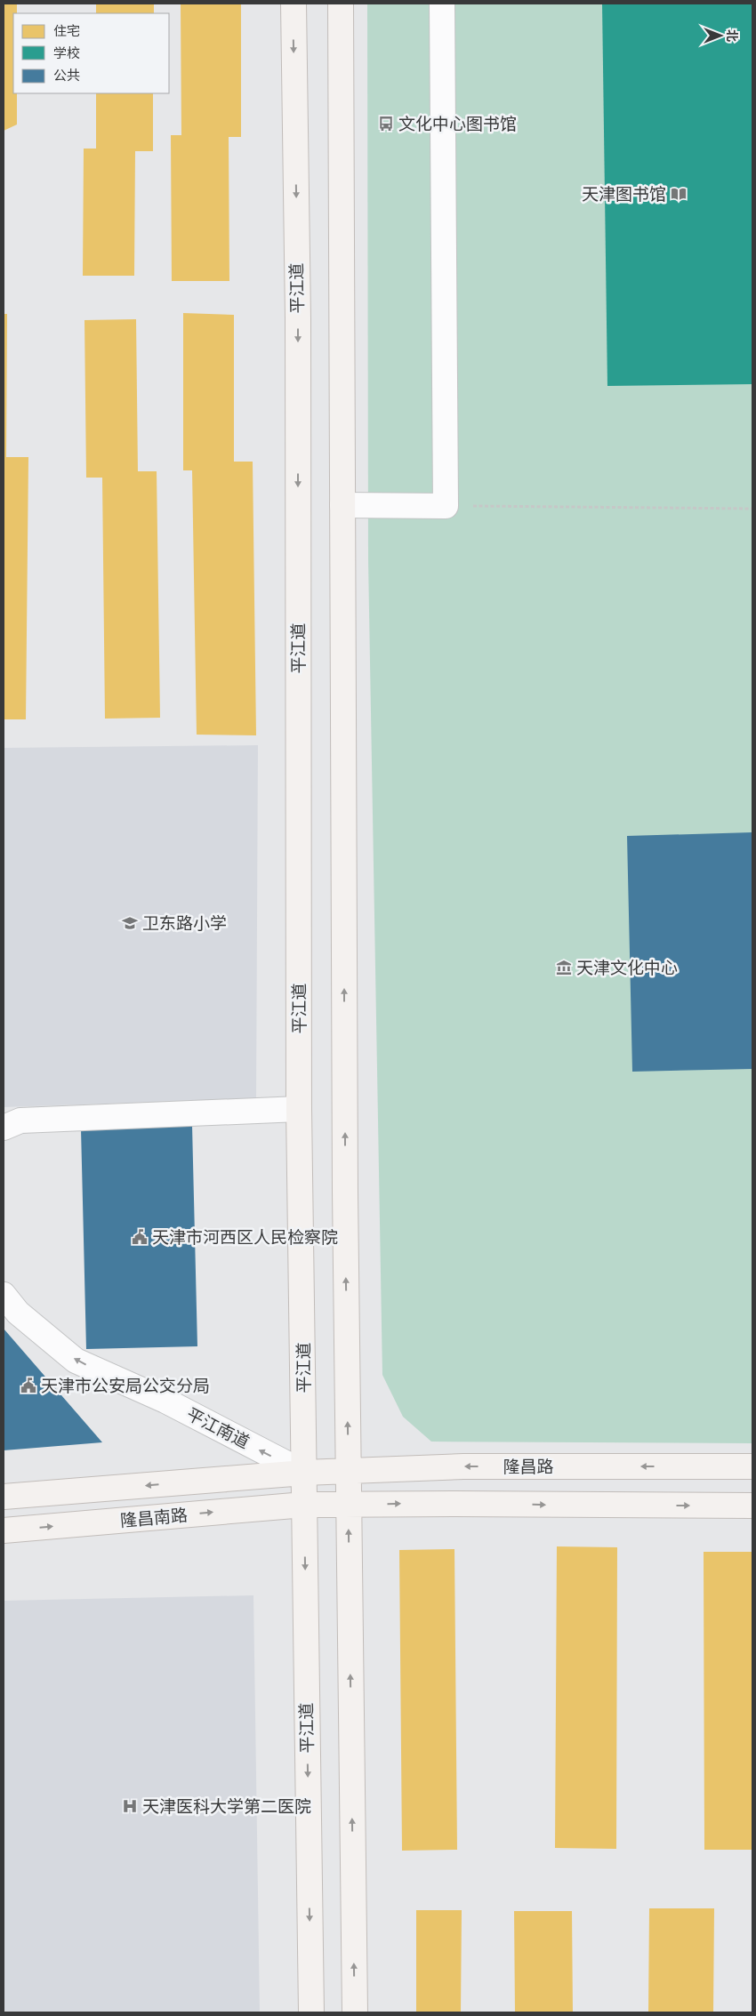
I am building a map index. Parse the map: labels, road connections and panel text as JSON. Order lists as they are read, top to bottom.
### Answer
{
  "streets": {
    "main road": ["平江道", "隆昌路", "隆昌南路"],
    "street": ["平江南道"]
  },
  "crossings": [
    ["平江道", "平江南道"],
    ["平江道", "隆昌路"],
    ["平江道", "隆昌南路"],
    ["平江南道", "隆昌路"],
    ["平江南道", "隆昌南路"],
    ["隆昌路", "隆昌南路"]
  ],
  "one_way": ["平江南道"],
  "places": {
    "bus stop": ["文化中心图书馆"],
    "library": ["天津图书馆"],
    "school or university": ["卫东路小学"],
    "museum": ["天津文化中心"],
    "public building": ["天津市河西区人民检察院", "天津市公安局公交分局"],
    "hospital": ["天津医科大学第二医院"]
  },
  "legend": ["住宅", "学校", "公共"],
  "north": "right"
}
